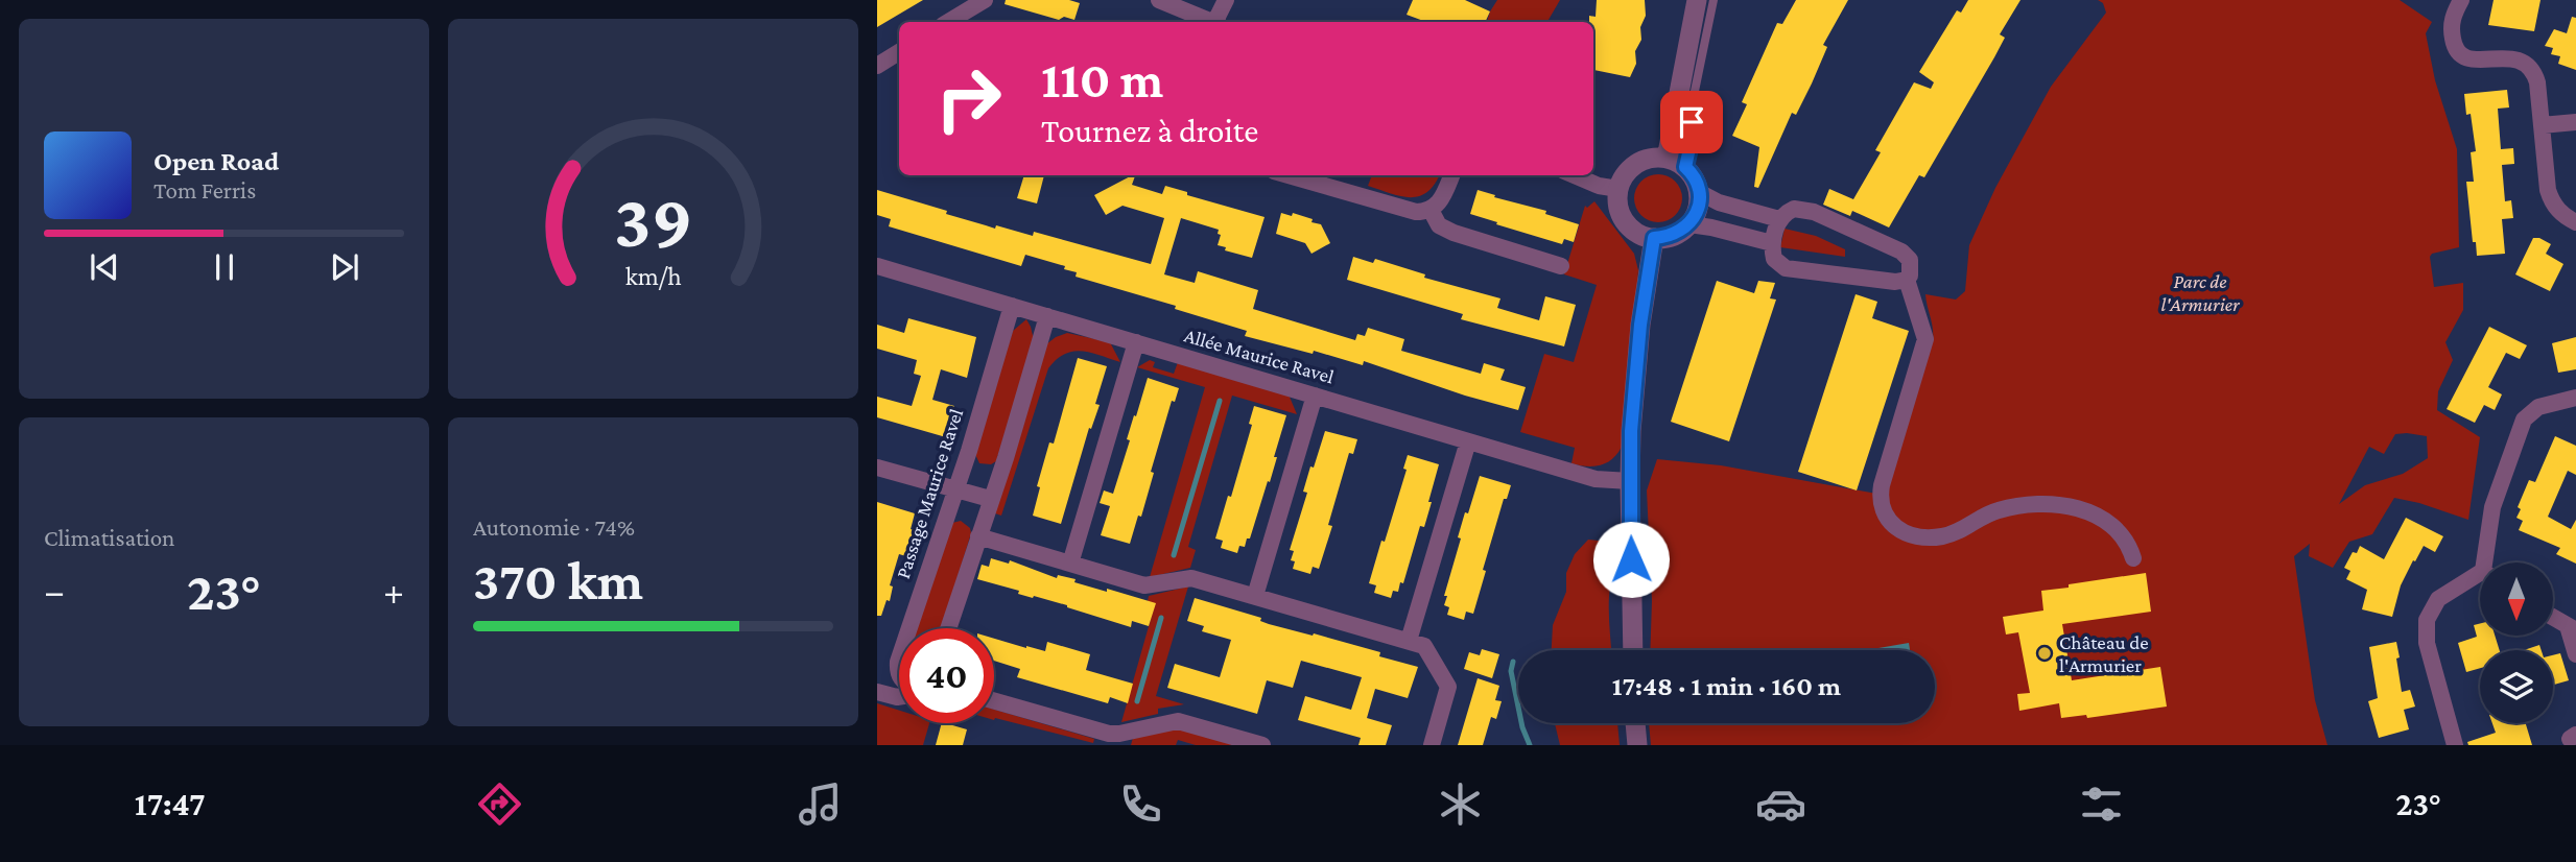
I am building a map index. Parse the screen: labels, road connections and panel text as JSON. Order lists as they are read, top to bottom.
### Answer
{
  "streets": {
    "street": ["Allée Maurice Ravel", "Passage Maurice Ravel"]
  },
  "crossings": [
    ["Allée Maurice Ravel", "Passage Maurice Ravel"]
  ],
  "parks": ["Parc de l'Armurier"],
  "places": ["Château de l'Armurier"],
  "north": "bottom",
  "page": {
    "turn": ["110 m", "Tournez à droite"],
    "song": ["Open Road", "Tom Ferris"],
    "tile": [
      "Climatisation",
      ["Autonomie · 74%", "370 km"]
    ],
    "heat": ["−", "23°", "+"],
    "limit": "40",
    "trip": "17:48 · 1 min · 160 m",
    "tabs": ["17:47", "23°"],
    "gauge": ["39", "km/h"]
  }
}
